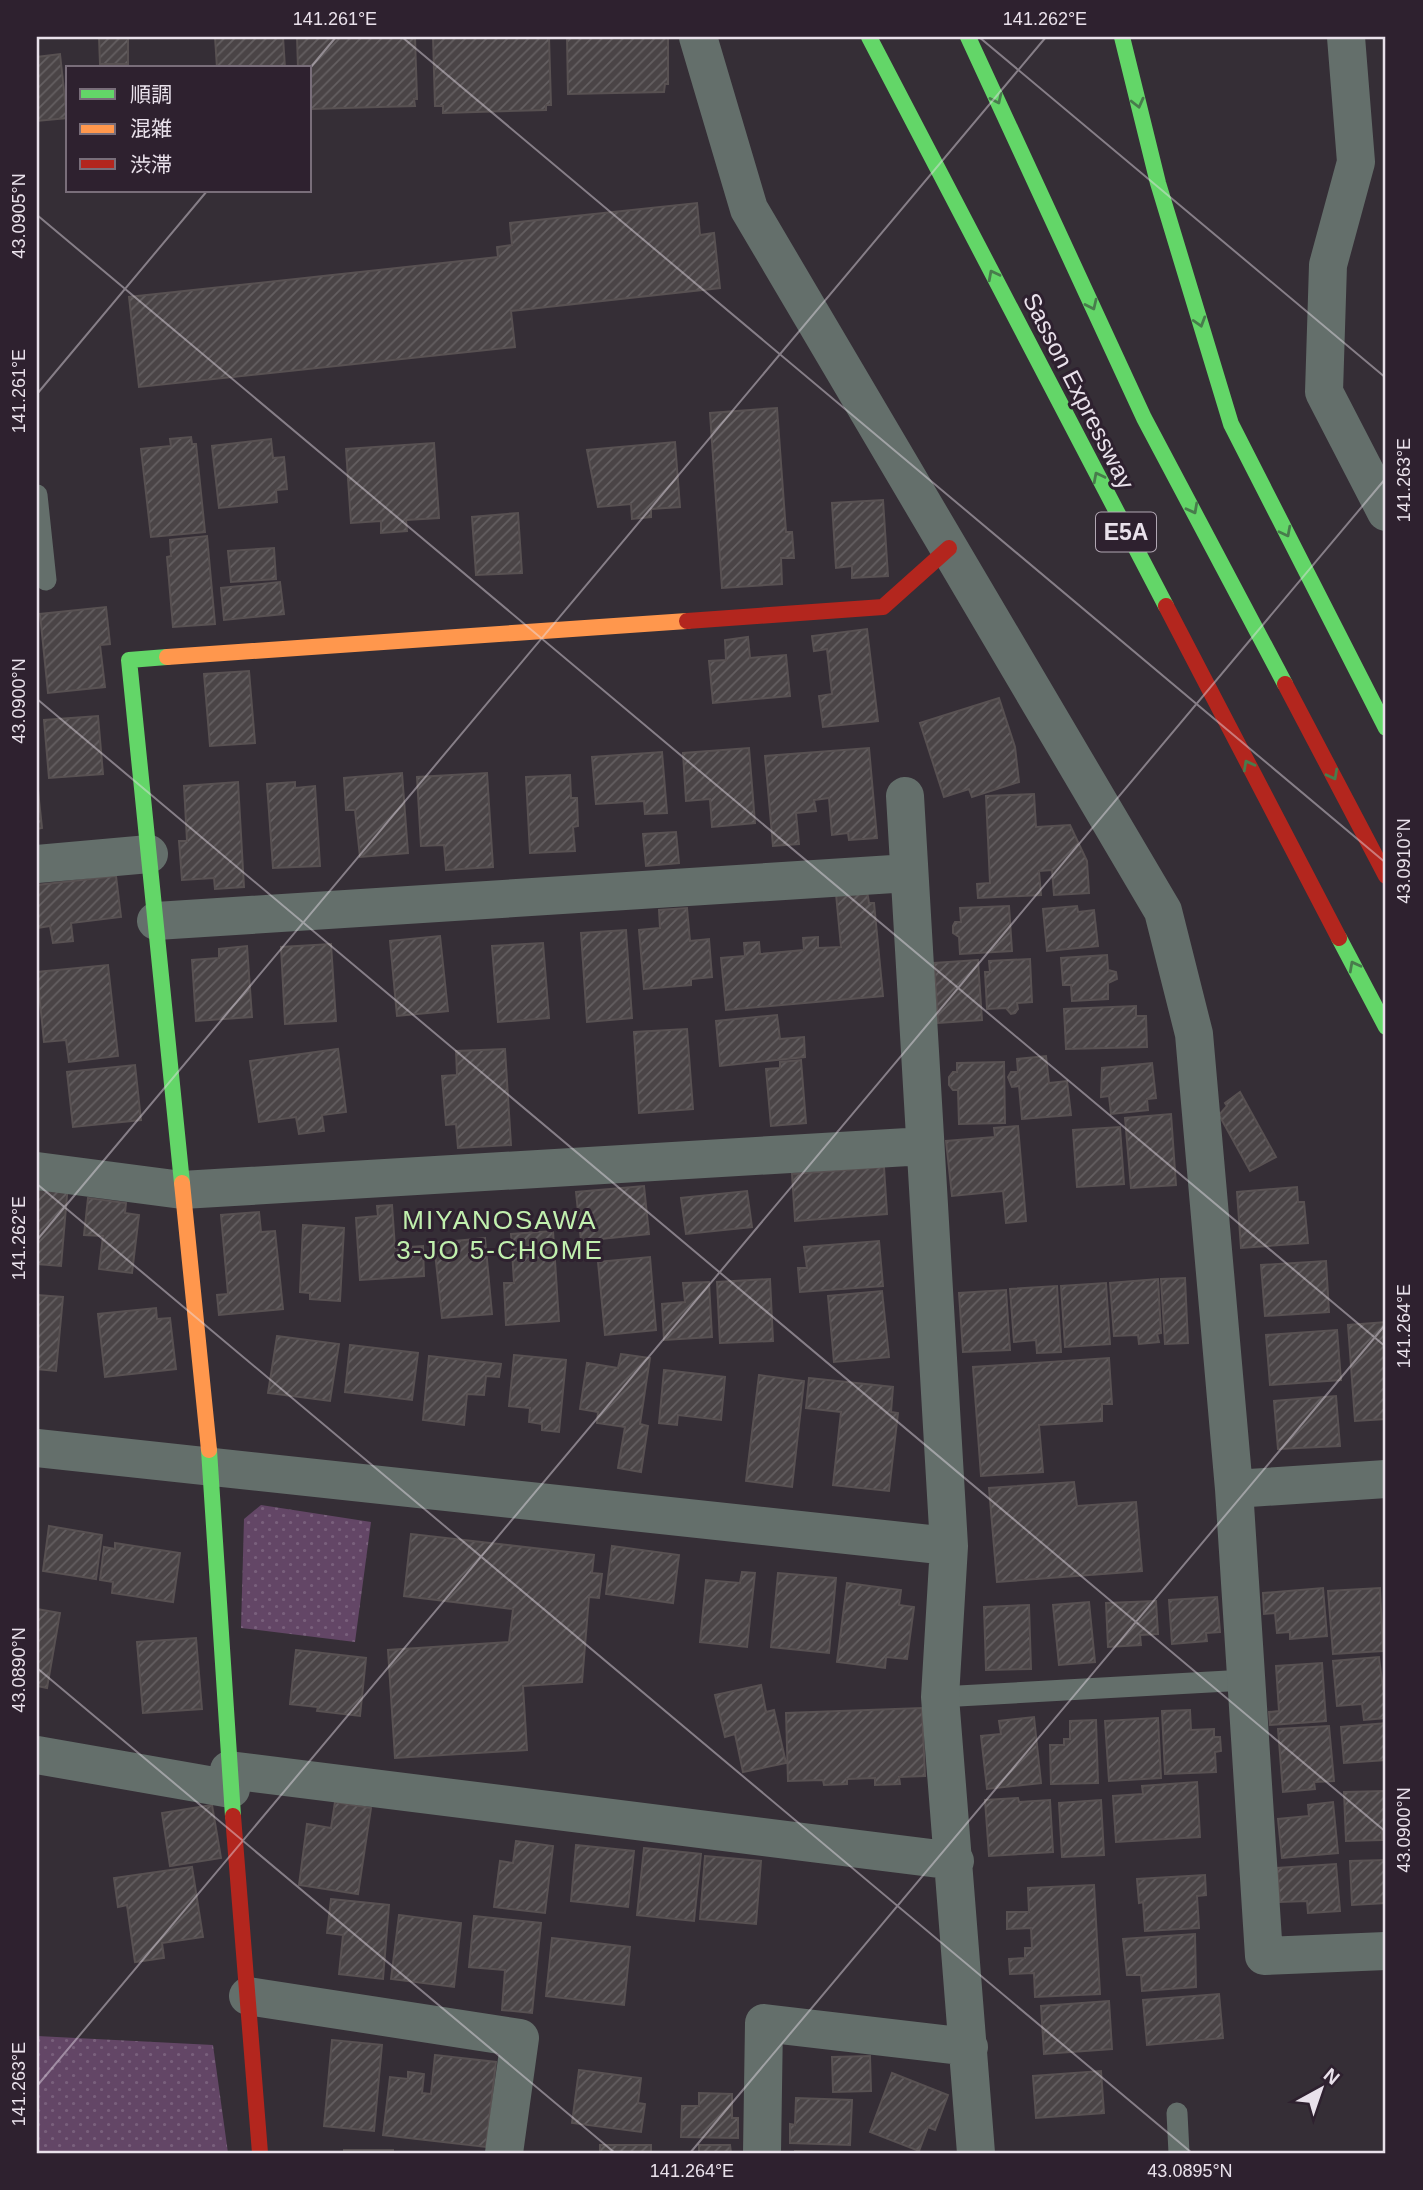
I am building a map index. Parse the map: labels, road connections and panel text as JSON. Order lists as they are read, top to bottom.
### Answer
{
  "streets": {
    "main road": ["Sasson Expressway", "E5A"]
  },
  "districts": ["MIYANOSAWA 3-JO 5-CHOME"],
  "legend": ["順調", "混雑", "渋滞"],
  "north": "top right",
  "coordinates": [
    "141.261°E",
    "141.262°E",
    "43.0905°N",
    "141.263°E",
    "43.0900°N",
    "43.0910°N",
    "141.264°E",
    "43.0890°N",
    "43.0895°N"
  ]
}
